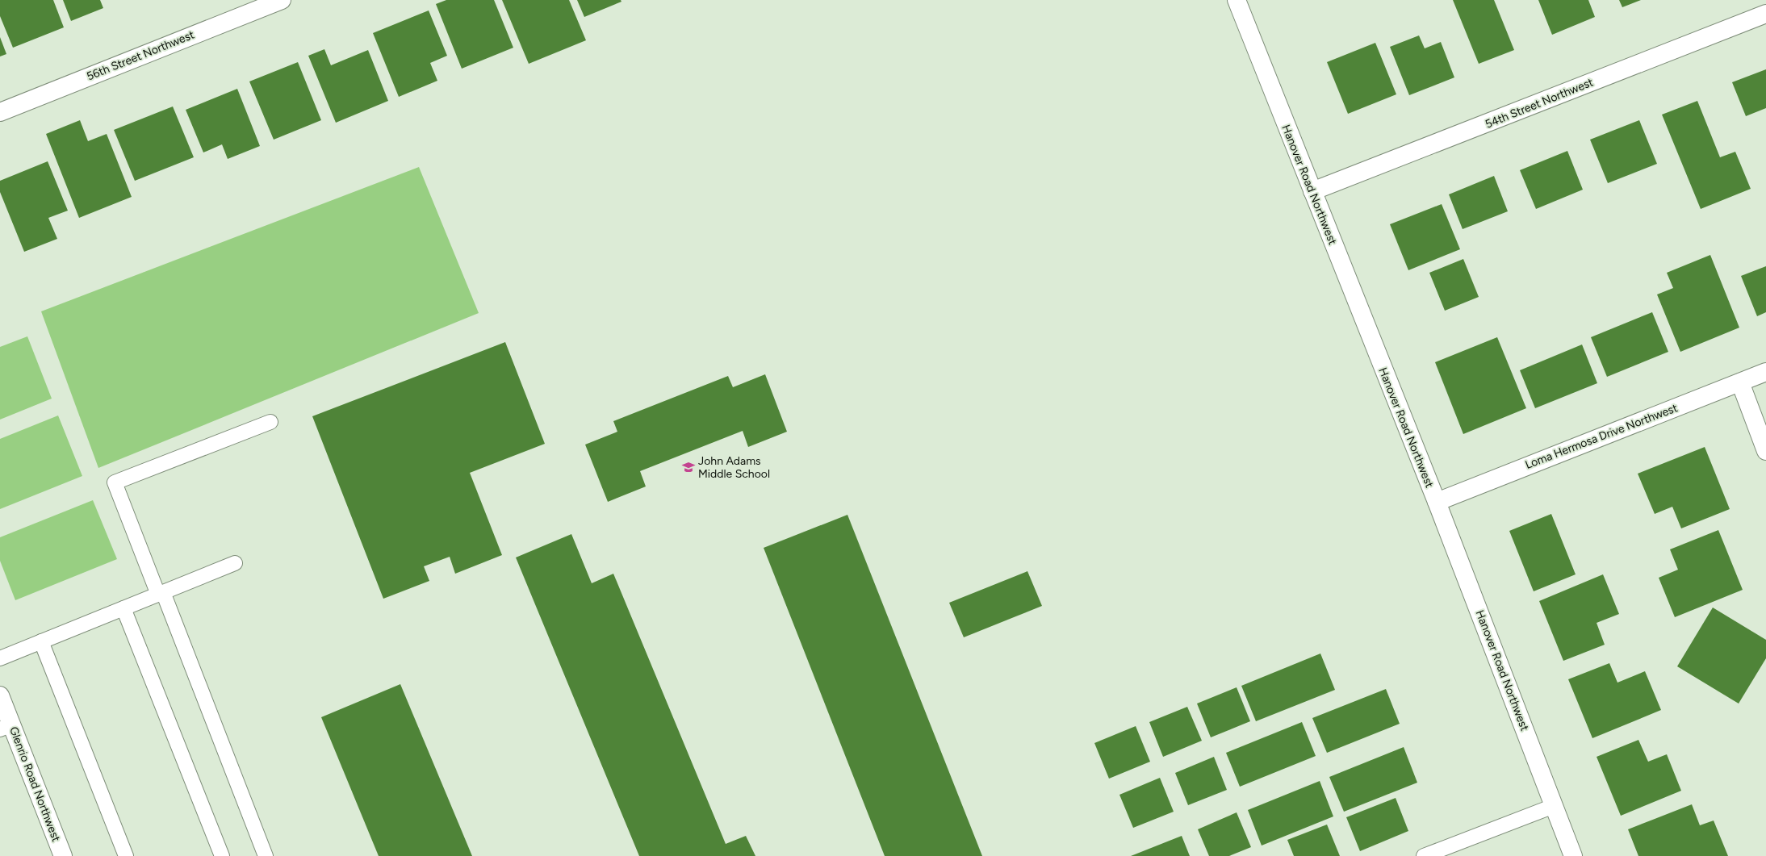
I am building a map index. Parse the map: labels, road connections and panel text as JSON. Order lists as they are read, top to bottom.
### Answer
{
  "streets": {
    "street": [
      "56th Street Northwest",
      "54th Street Northwest",
      "Hanover Road Northwest",
      "Loma Hermosa Drive Northwest",
      "Glenrio Road Northwest"
    ]
  },
  "crossings": [
    ["54th Street Northwest", "Hanover Road Northwest"],
    ["Hanover Road Northwest", "Loma Hermosa Drive Northwest"]
  ],
  "places": {
    "school or university": ["John Adams Middle School"]
  }
}
